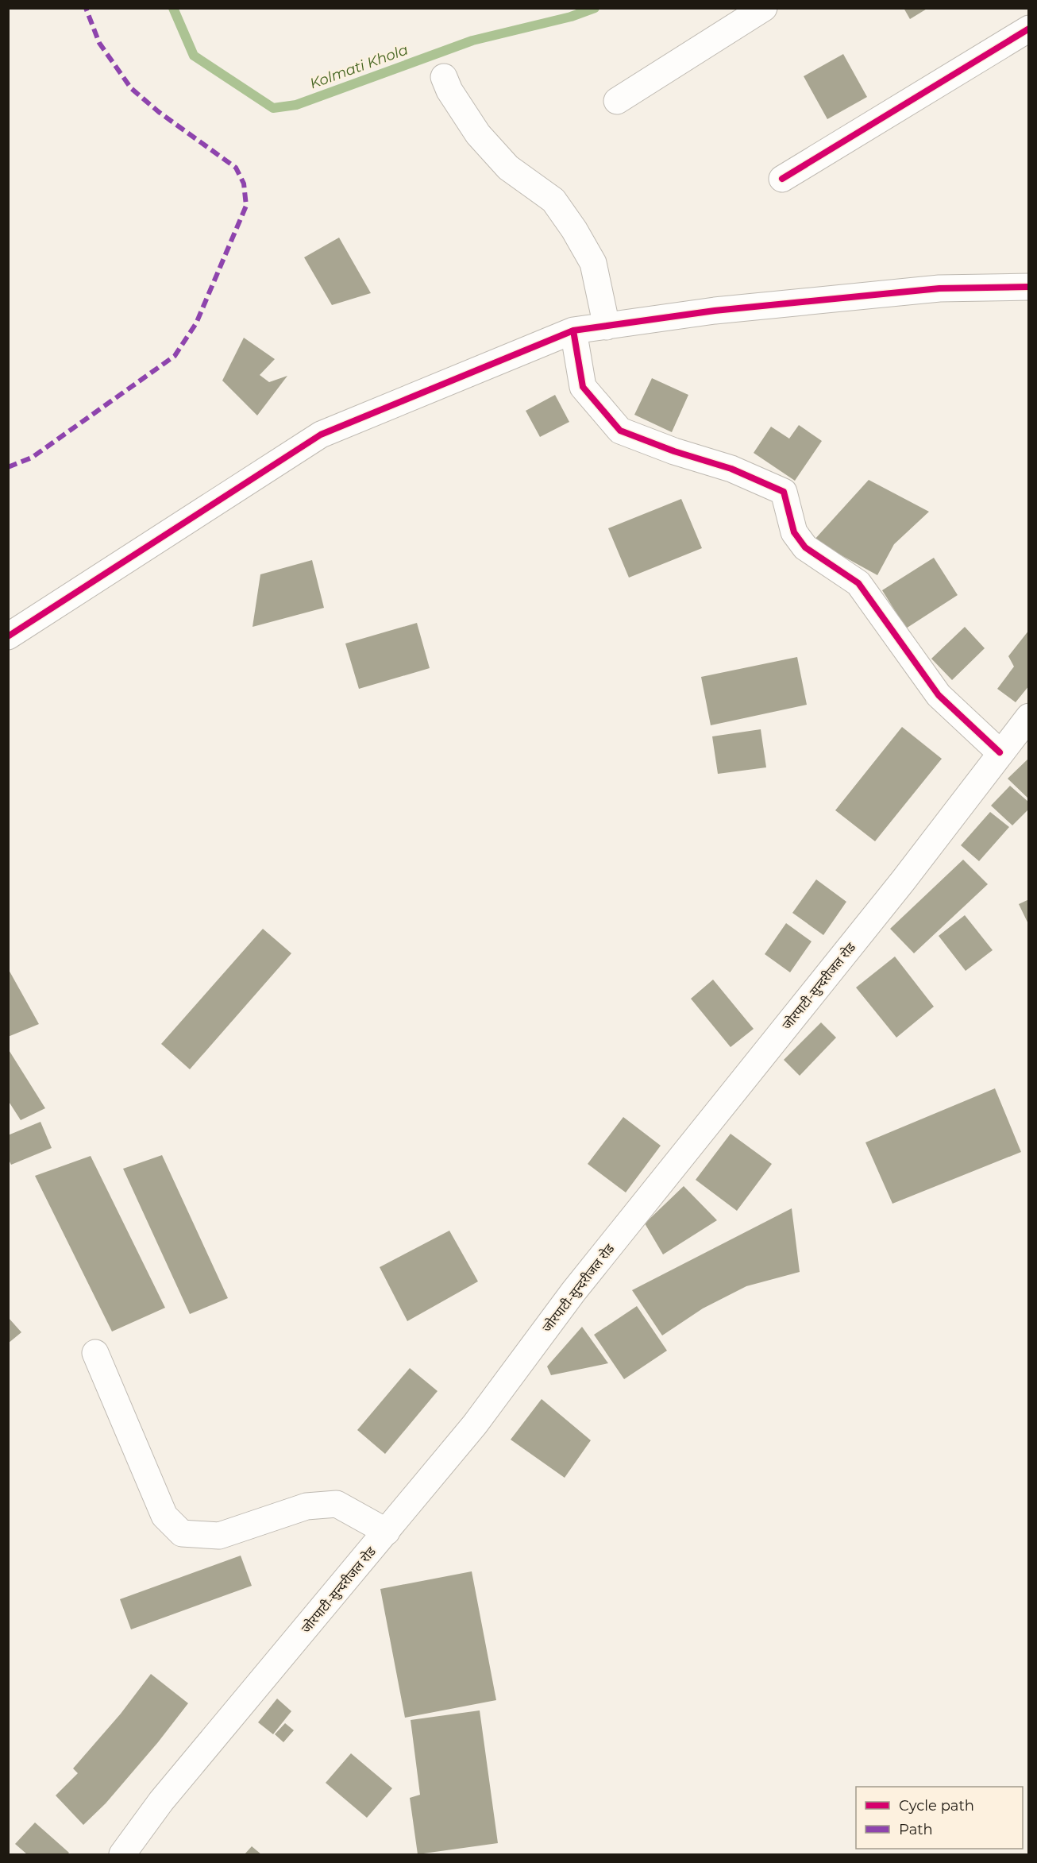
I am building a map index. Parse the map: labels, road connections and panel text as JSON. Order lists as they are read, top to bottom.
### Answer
{
  "streets": {
    "street": ["जोरपाटी-सुन्दरीजल रोड"]
  },
  "water": ["Kolmati Khola"],
  "legend": ["Cycle path", "Path"]
}
